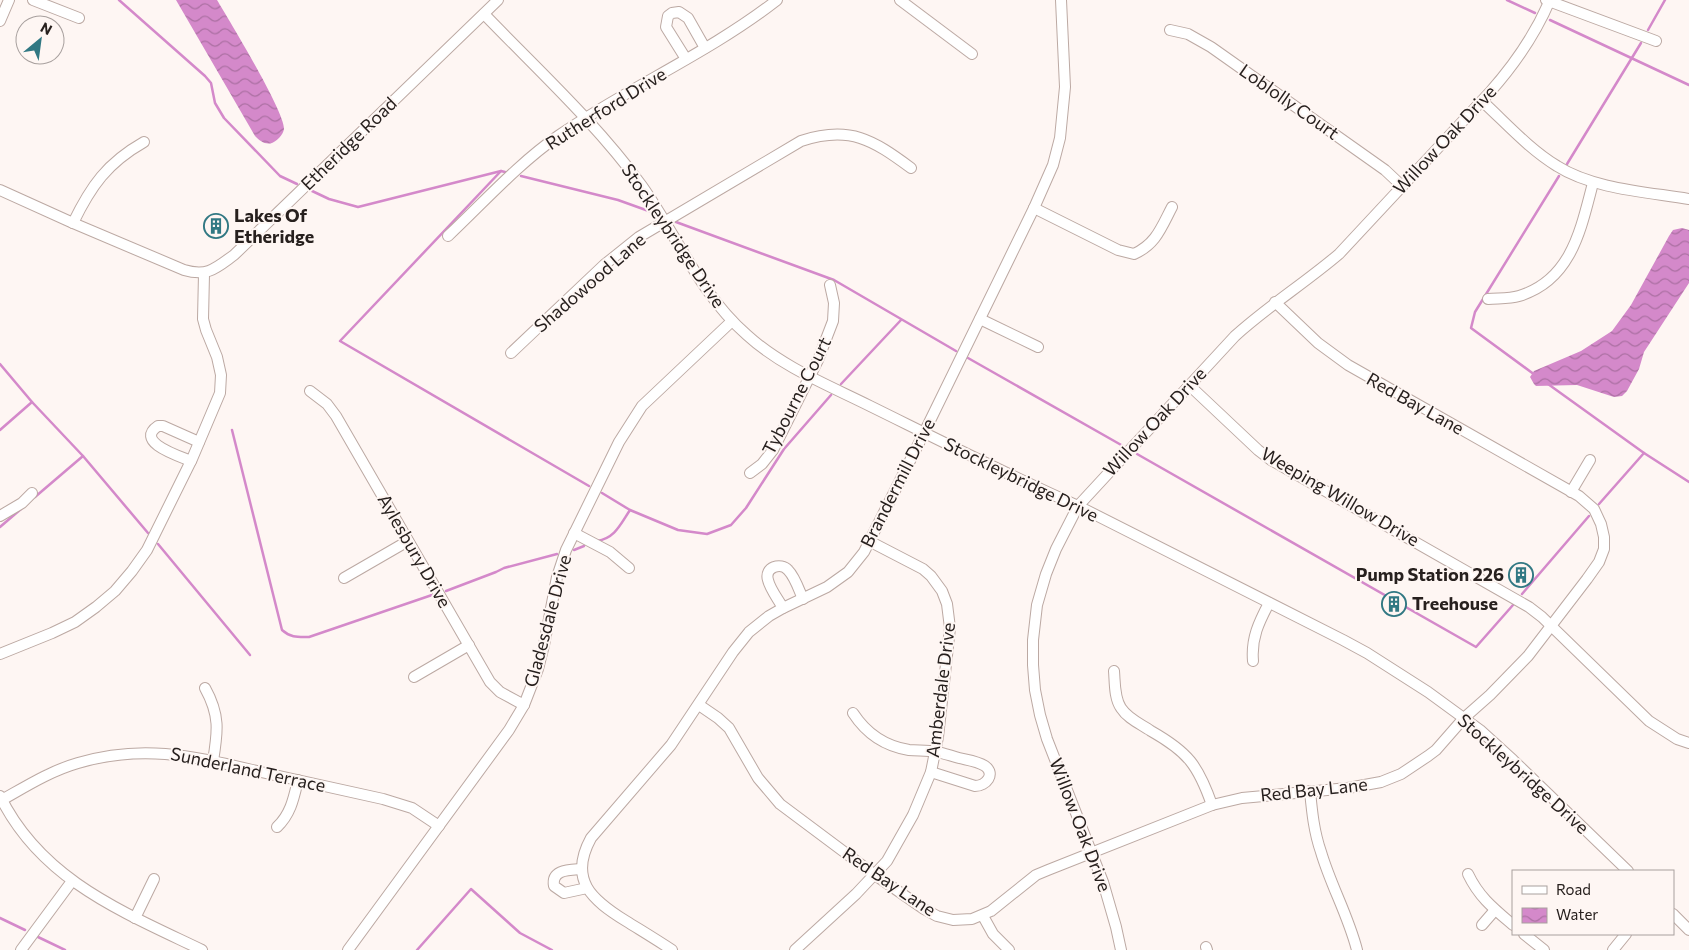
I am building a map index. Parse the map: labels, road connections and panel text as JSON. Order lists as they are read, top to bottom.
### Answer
{
  "streets": {
    "street": [
      "Loblolly Court",
      "Rutherford Drive",
      "Willow Oak Drive",
      "Etheridge Road",
      "Stockleybridge Drive",
      "Shadowood Lane",
      "Tybourne Court",
      "Red Bay Lane",
      "Brandermill Drive",
      "Weeping Willow Drive",
      "Aylesbury Drive",
      "Gladesdale Drive",
      "Amberdale Drive",
      "Sunderland Terrace"
    ]
  },
  "crossings": [
    ["Loblolly Court", "Willow Oak Drive"],
    ["Rutherford Drive", "Stockleybridge Drive"],
    ["Willow Oak Drive", "Stockleybridge Drive"],
    ["Willow Oak Drive", "Red Bay Lane"],
    ["Willow Oak Drive", "Weeping Willow Drive"],
    ["Etheridge Road", "Stockleybridge Drive"],
    ["Stockleybridge Drive", "Shadowood Lane"],
    ["Stockleybridge Drive", "Tybourne Court"],
    ["Stockleybridge Drive", "Red Bay Lane"],
    ["Stockleybridge Drive", "Brandermill Drive"],
    ["Stockleybridge Drive", "Gladesdale Drive"],
    ["Red Bay Lane", "Brandermill Drive"],
    ["Red Bay Lane", "Weeping Willow Drive"],
    ["Red Bay Lane", "Amberdale Drive"],
    ["Brandermill Drive", "Amberdale Drive"],
    ["Aylesbury Drive", "Gladesdale Drive"],
    ["Gladesdale Drive", "Sunderland Terrace"]
  ],
  "places": {
    "building": ["Lakes Of Etheridge", "Pump Station 226", "Treehouse"]
  },
  "legend": ["Road", "Water"],
  "north": "top right"
}
